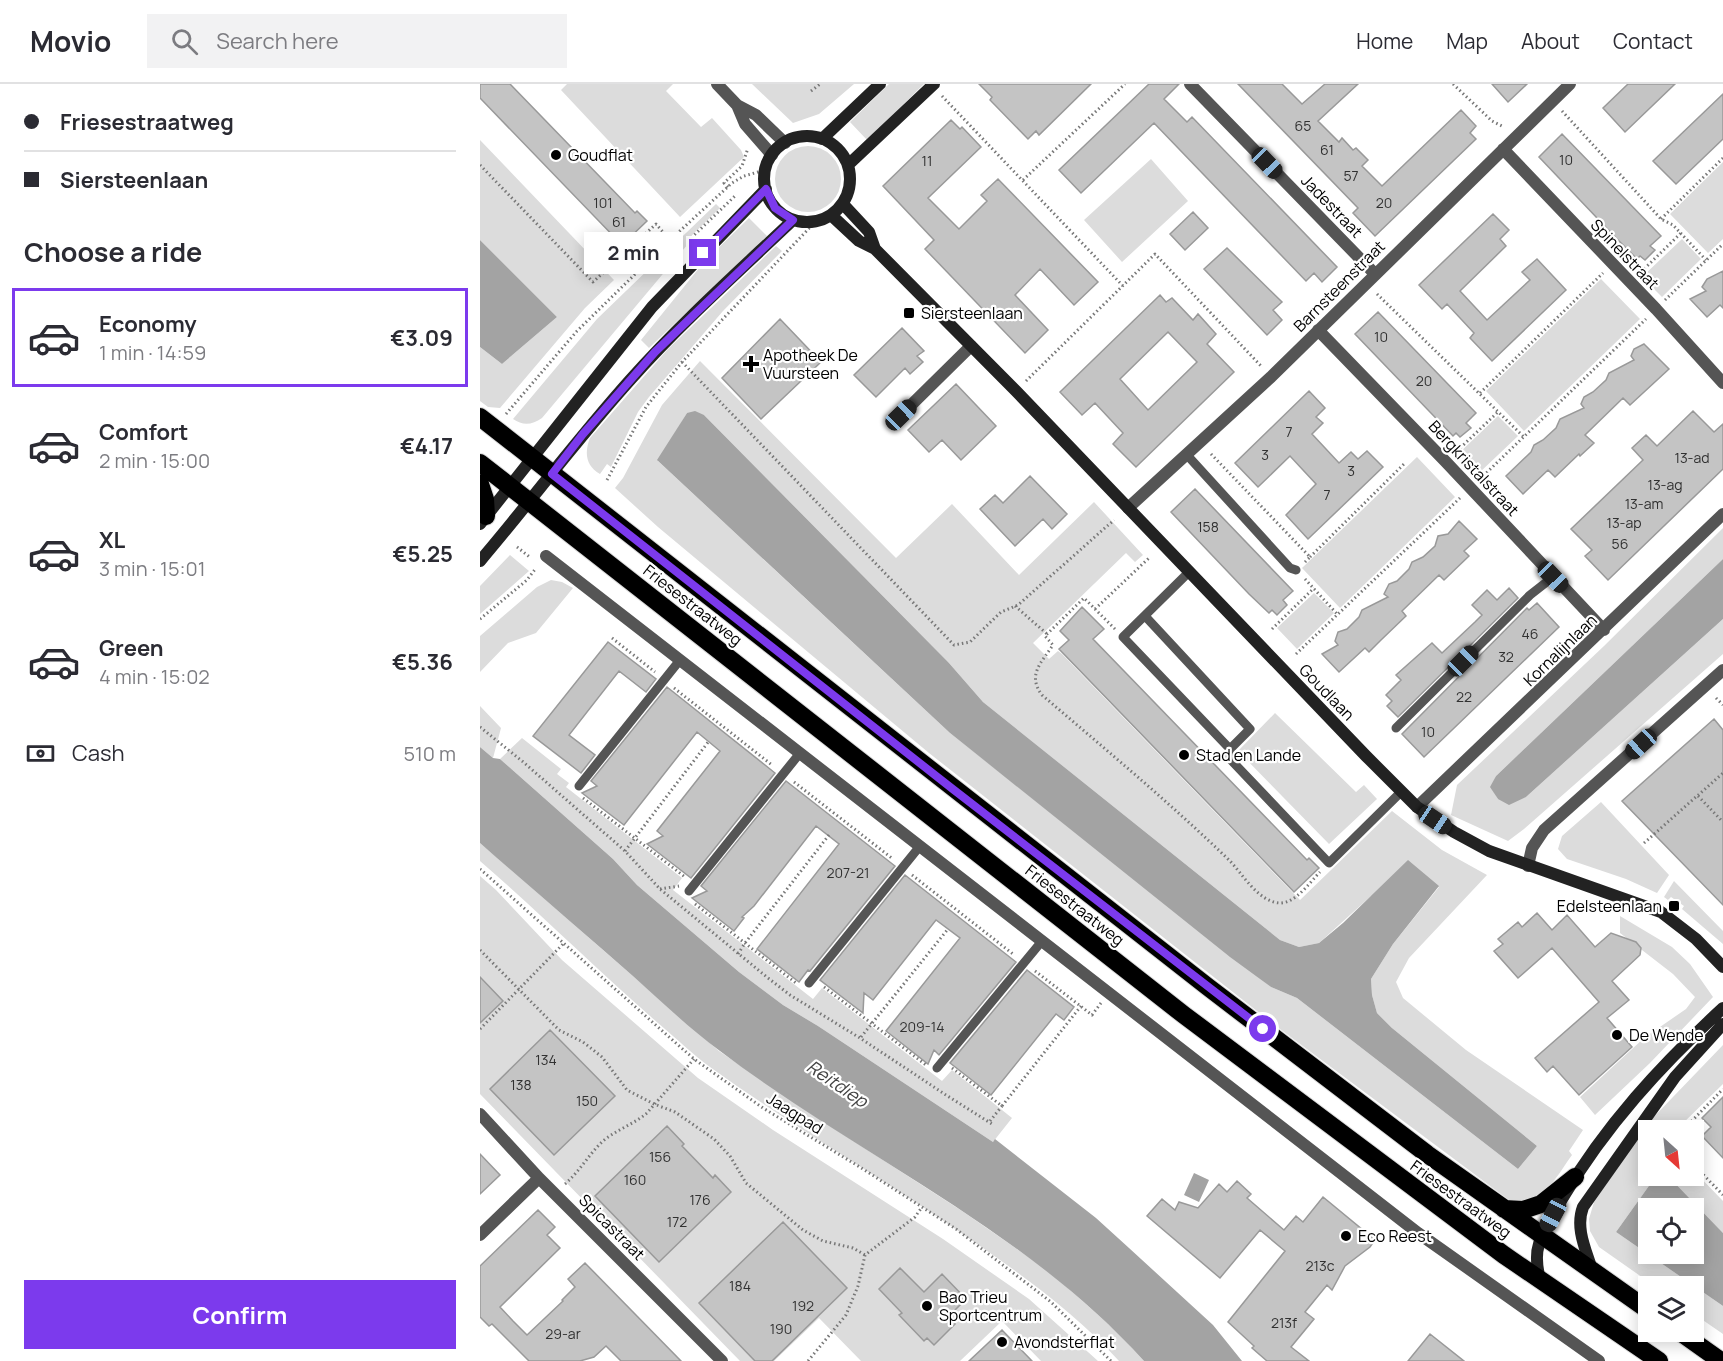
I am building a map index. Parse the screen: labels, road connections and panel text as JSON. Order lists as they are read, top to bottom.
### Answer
{
  "streets": {
    "highway": ["Friesestraatweg"],
    "street": [
      "Jadestraat",
      "Spinelstraat",
      "Barnsteenstraat",
      "Bergkristalstraat",
      "Kornalijnlaan",
      "Goudlaan",
      "Spicastraat"
    ],
    "path": ["Jaagpad"]
  },
  "crossings": [
    ["Jadestraat", "Barnsteenstraat"],
    ["Spinelstraat", "Barnsteenstraat"],
    ["Barnsteenstraat", "Bergkristalstraat"],
    ["Barnsteenstraat", "Goudlaan"],
    ["Bergkristalstraat", "Kornalijnlaan"],
    ["Kornalijnlaan", "Goudlaan"]
  ],
  "water": ["Reitdiep"],
  "places": {
    "other": [
      "Goudflat",
      "Stad en Lande",
      "De Wende",
      "Eco Reest",
      "Bao Trieu Sportcentrum",
      "Avondsterflat"
    ],
    "transit": ["Siersteenlaan", "Edelsteenlaan"],
    "health": ["Apotheek De Vuursteen"]
  },
  "house_numbers": [
    "65",
    "61",
    "10",
    "11",
    "57",
    "101",
    "20",
    "61",
    "10",
    "20",
    "7",
    "3",
    "13-ad",
    "3",
    "13-ag",
    "7",
    "13-am",
    "13-ap",
    "158",
    "56",
    "46",
    "32",
    "22",
    "10",
    "207-21",
    "209-14",
    "134",
    "138",
    "150",
    "156",
    "160",
    "176",
    "172",
    "213c",
    "184",
    "192",
    "213f",
    "190",
    "29-ar"
  ],
  "north": "bottom right",
  "page": {
    "header": "Movio",
    "search": "Search here",
    "nav": [
      "Home",
      "Map",
      "About",
      "Contact"
    ],
    "banner": ["Friesestraatweg", "Siersteenlaan"],
    "heading": "Choose a ride",
    "bubble": "2 min",
    "list": [
      {
        "name": "Economy",
        "note": "1 min · 14:59",
        "value": "€3.09"
      },
      {
        "name": "Comfort",
        "note": "2 min · 15:00",
        "value": "€4.17"
      },
      {
        "name": "XL",
        "note": "3 min · 15:01",
        "value": "€5.25"
      },
      {
        "name": "Green",
        "note": "4 min · 15:02",
        "value": "€5.36"
      }
    ],
    "pay": ["Cash", "510 m"],
    "buttons": "Confirm"
  }
}
